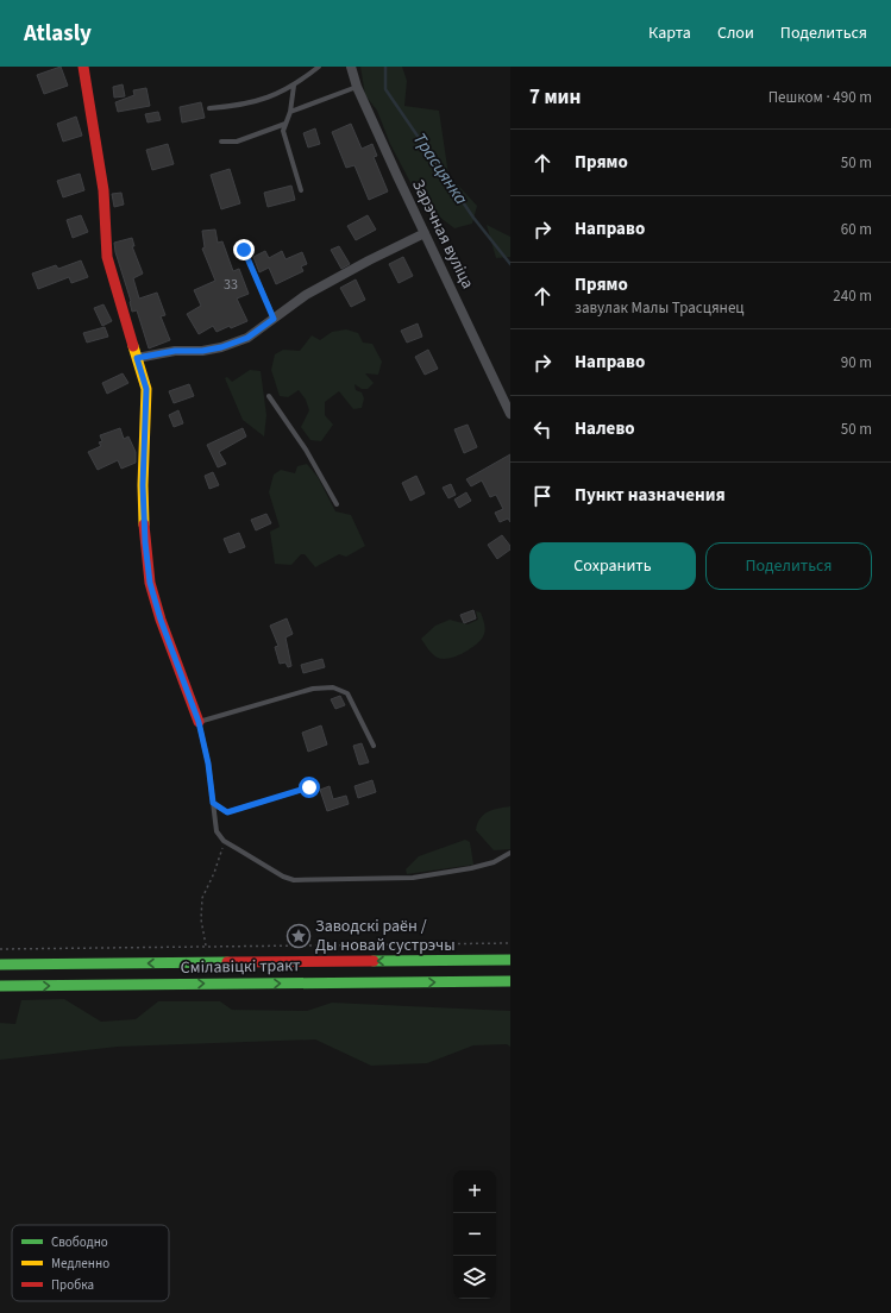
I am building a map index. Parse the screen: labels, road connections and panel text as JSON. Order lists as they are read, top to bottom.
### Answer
{
  "streets": {
    "main road": ["Смілавіцкі тракт"],
    "street": ["Зарэчная вуліца"]
  },
  "water": ["Трасцянка"],
  "places": {
    "place": ["Заводскі раён / Ды новай сустрэчы"]
  },
  "house_numbers": ["33"],
  "legend": ["Свободно", "Медленно", "Пробка"],
  "page": {
    "header": "Atlasly",
    "nav": ["Карта", "Слои", "Поделиться"],
    "heading": ["7 мин", "Пешком · 490 m"],
    "list": [
      ["Прямо", "50 m"],
      ["Направо", "60 m"],
      ["Прямо", "завулак Малы Трасцянец", "240 m"],
      ["Направо", "90 m"],
      ["Налево", "50 m"],
      "Пункт назначения"
    ],
    "buttons": ["Сохранить", "Поделиться"],
    "map_buttons": ["+", "−"]
  }
}
